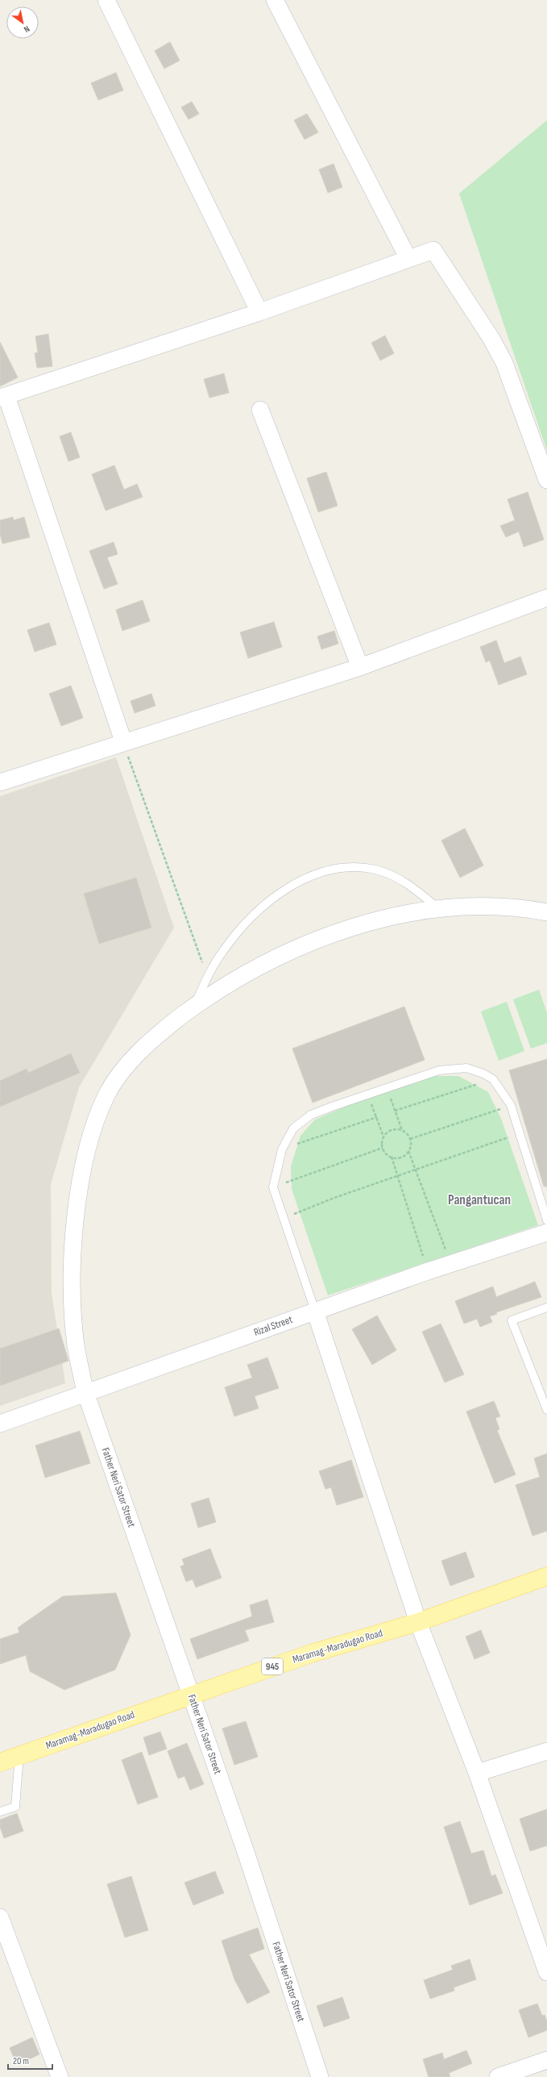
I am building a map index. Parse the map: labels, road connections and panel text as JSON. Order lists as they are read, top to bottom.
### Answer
{
  "streets": {
    "main road": ["Maramag-Maradugao Road", "945"],
    "street": ["Rizal Street", "Father Neri Sator Street"]
  },
  "crossings": [
    ["Rizal Street", "Father Neri Sator Street"],
    ["Father Neri Sator Street", "Maramag-Maradugao Road"]
  ],
  "districts": ["Pangantucan"],
  "scale_bar": "20 m",
  "north": "bottom right"
}
